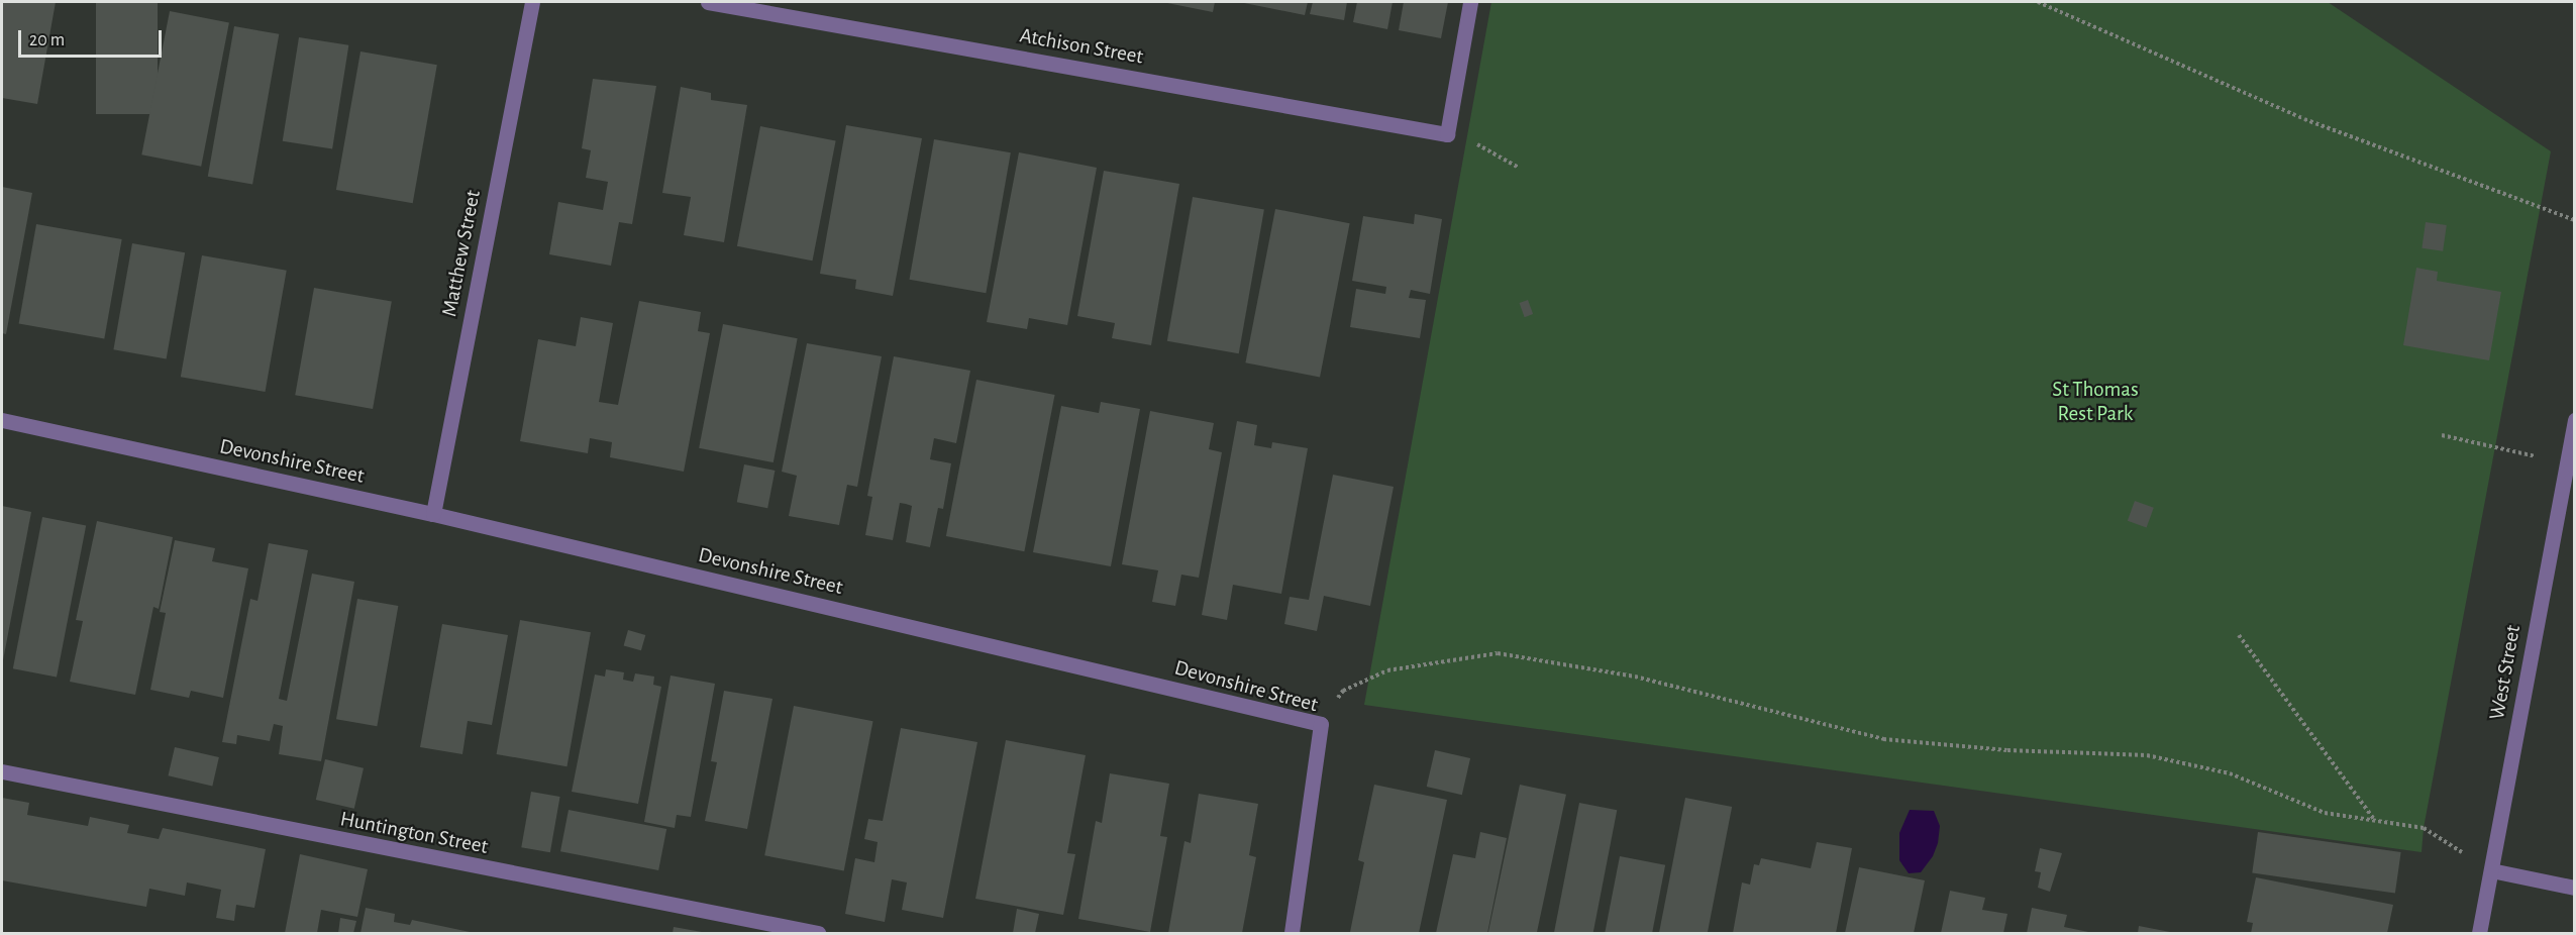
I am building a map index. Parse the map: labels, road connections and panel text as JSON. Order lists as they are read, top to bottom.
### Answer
{
  "streets": {
    "street": [
      "Atchison Street",
      "Matthew Street",
      "Devonshire Street",
      "West Street",
      "Huntington Street"
    ]
  },
  "crossings": [
    ["Matthew Street", "Devonshire Street"]
  ],
  "parks": ["St Thomas Rest Park"],
  "scale_bar": "20 m"
}
